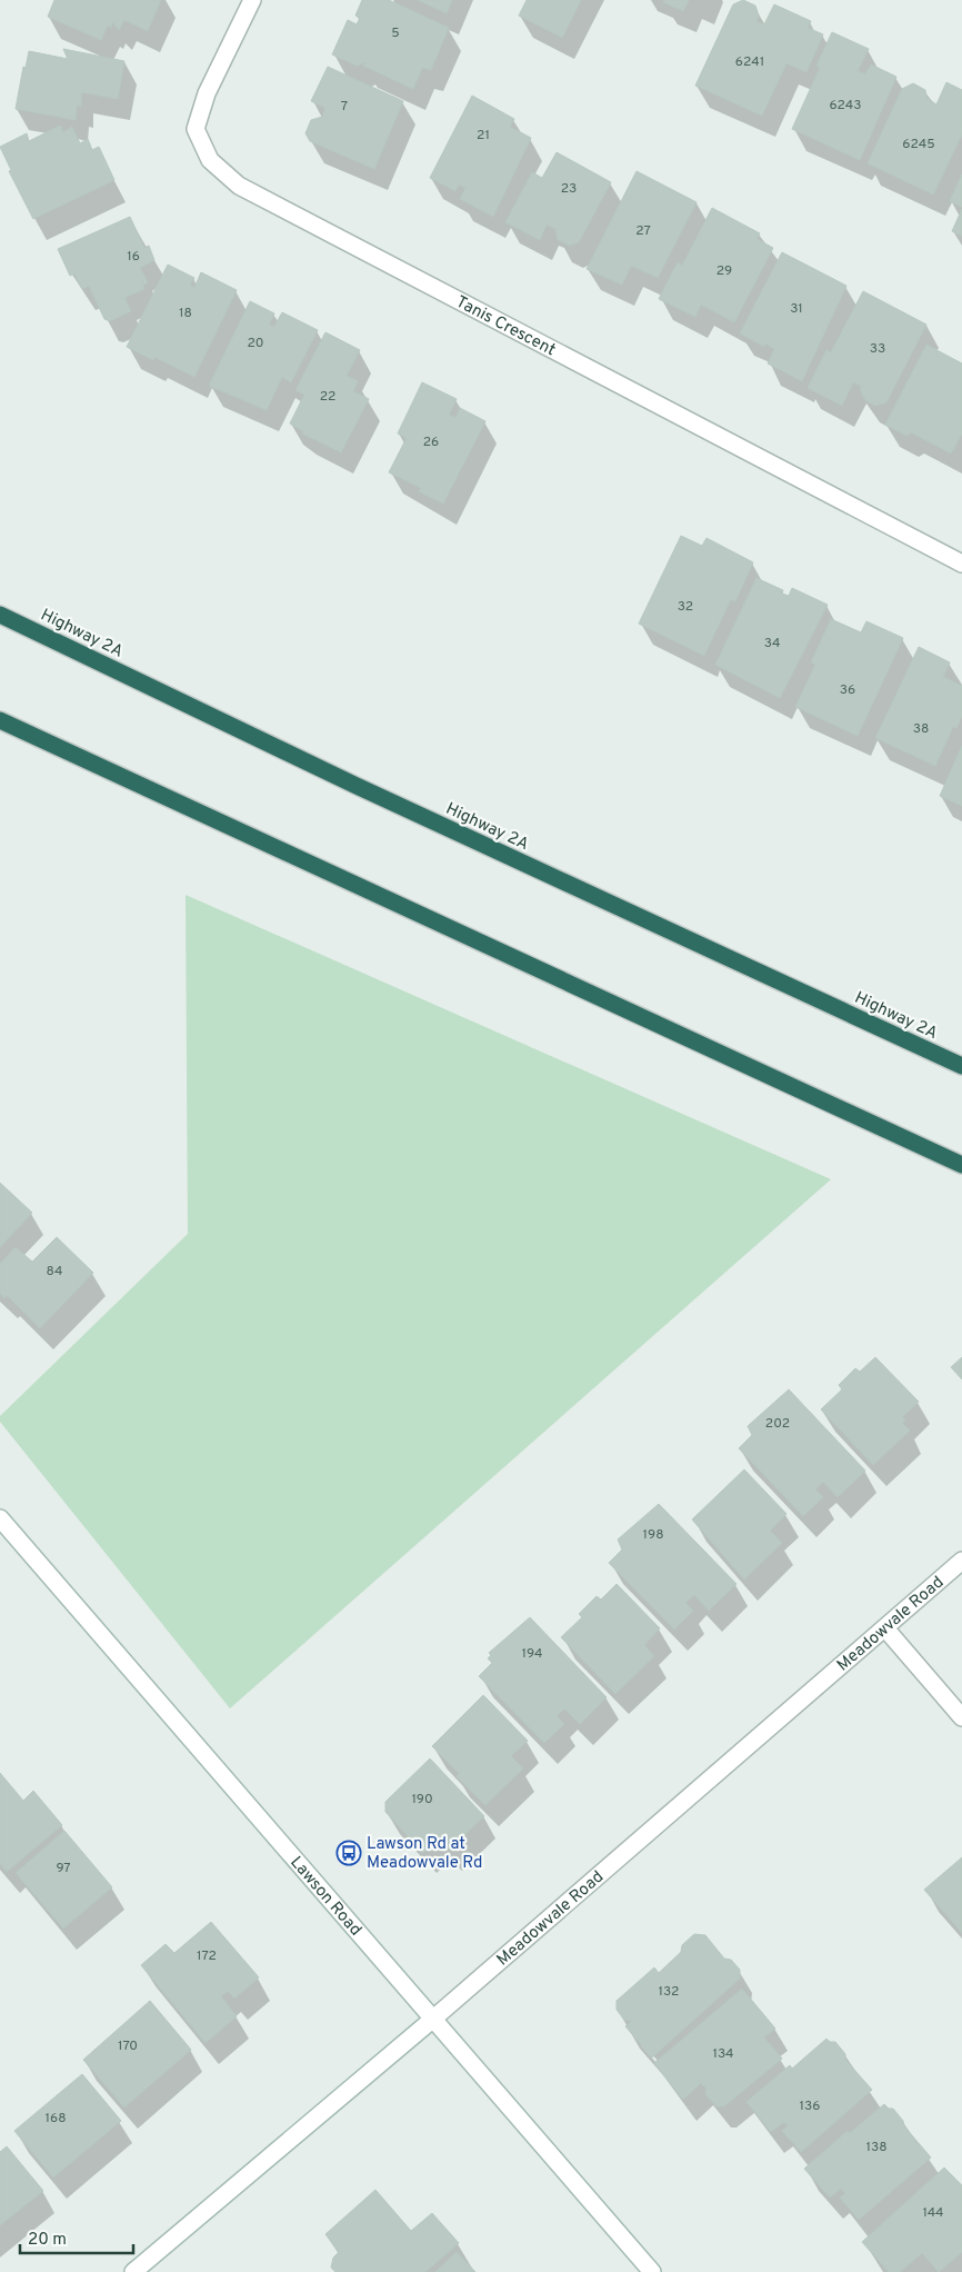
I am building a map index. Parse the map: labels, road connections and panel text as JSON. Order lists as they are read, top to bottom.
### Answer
{
  "streets": {
    "highway": ["Highway 2A"],
    "street": ["Tanis Crescent", "Meadowvale Road", "Lawson Road"]
  },
  "crossings": [
    ["Meadowvale Road", "Lawson Road"]
  ],
  "places": {
    "bus stop": ["Lawson Rd at Meadowvale Rd"]
  },
  "house_numbers": [
    "5",
    "6241",
    "6243",
    "7",
    "21",
    "6245",
    "23",
    "27",
    "16",
    "29",
    "31",
    "18",
    "20",
    "33",
    "22",
    "26",
    "32",
    "34",
    "36",
    "38",
    "84",
    "202",
    "198",
    "194",
    "190",
    "97",
    "172",
    "132",
    "170",
    "134",
    "136",
    "168",
    "138",
    "144"
  ],
  "scale_bar": "20 m"
}
